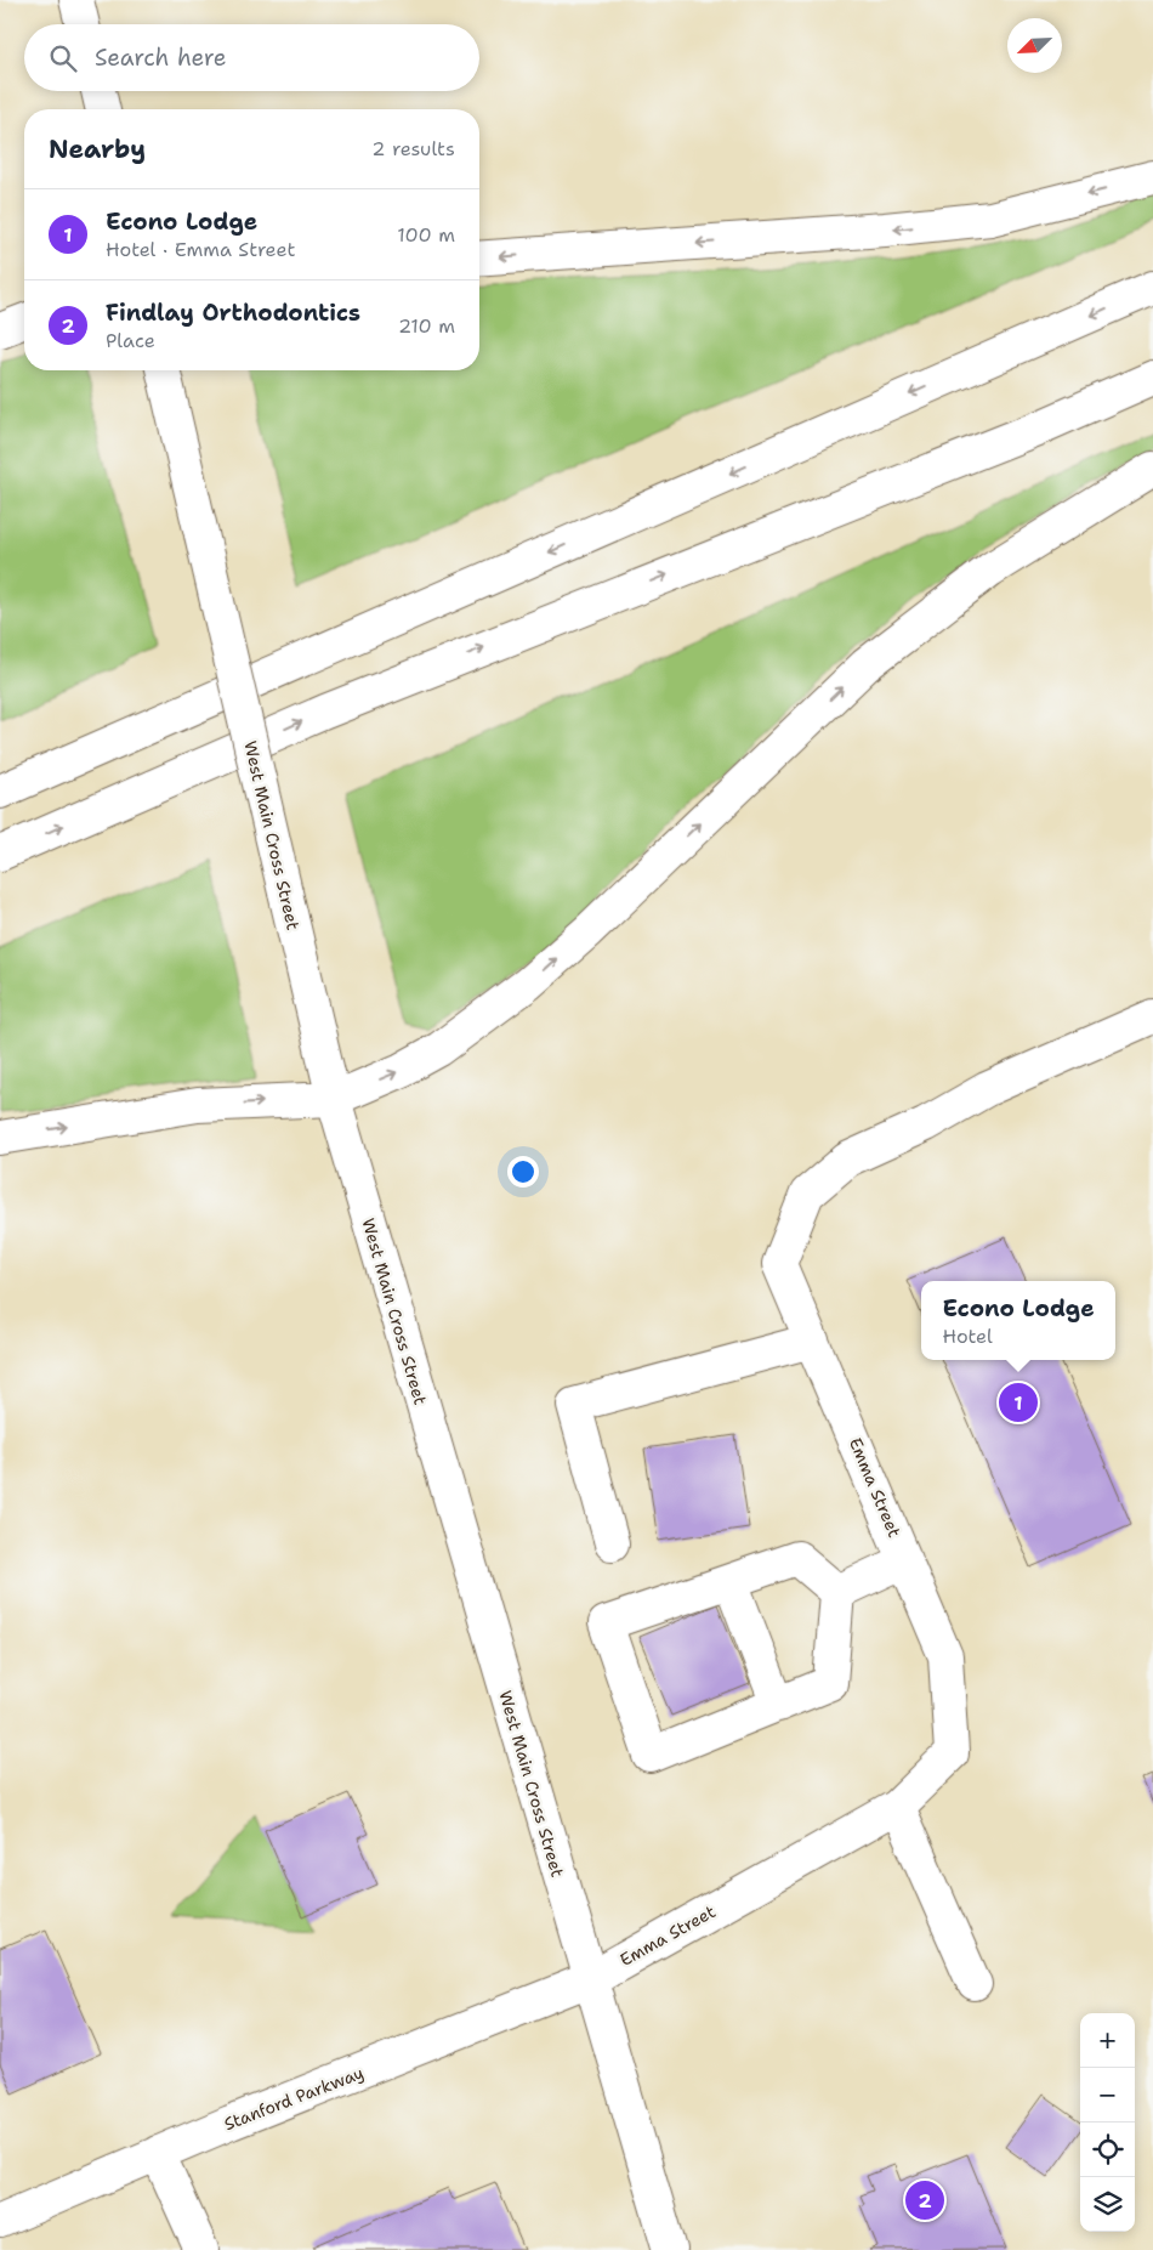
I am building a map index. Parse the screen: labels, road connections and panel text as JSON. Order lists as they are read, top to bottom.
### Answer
{
  "streets": {
    "main road": ["West Main Cross Street", "Emma Street", "Stanford Parkway"]
  },
  "crossings": [
    ["West Main Cross Street", "Emma Street"],
    ["West Main Cross Street", "Stanford Parkway"],
    ["Emma Street", "Stanford Parkway"]
  ],
  "north": "bottom left",
  "page": {
    "search": "Search here",
    "heading": ["Nearby", "2 results"],
    "list": [
      {
        "mark": "1",
        "name": "Econo Lodge",
        "note": "Hotel · Emma Street",
        "value": "100 m"
      },
      {
        "mark": "2",
        "name": "Findlay Orthodontics",
        "note": "Place",
        "value": "210 m"
      }
    ],
    "popup": ["Econo Lodge", "Hotel"],
    "pins": ["1", "2"],
    "map_buttons": ["+", "−"]
  }
}
